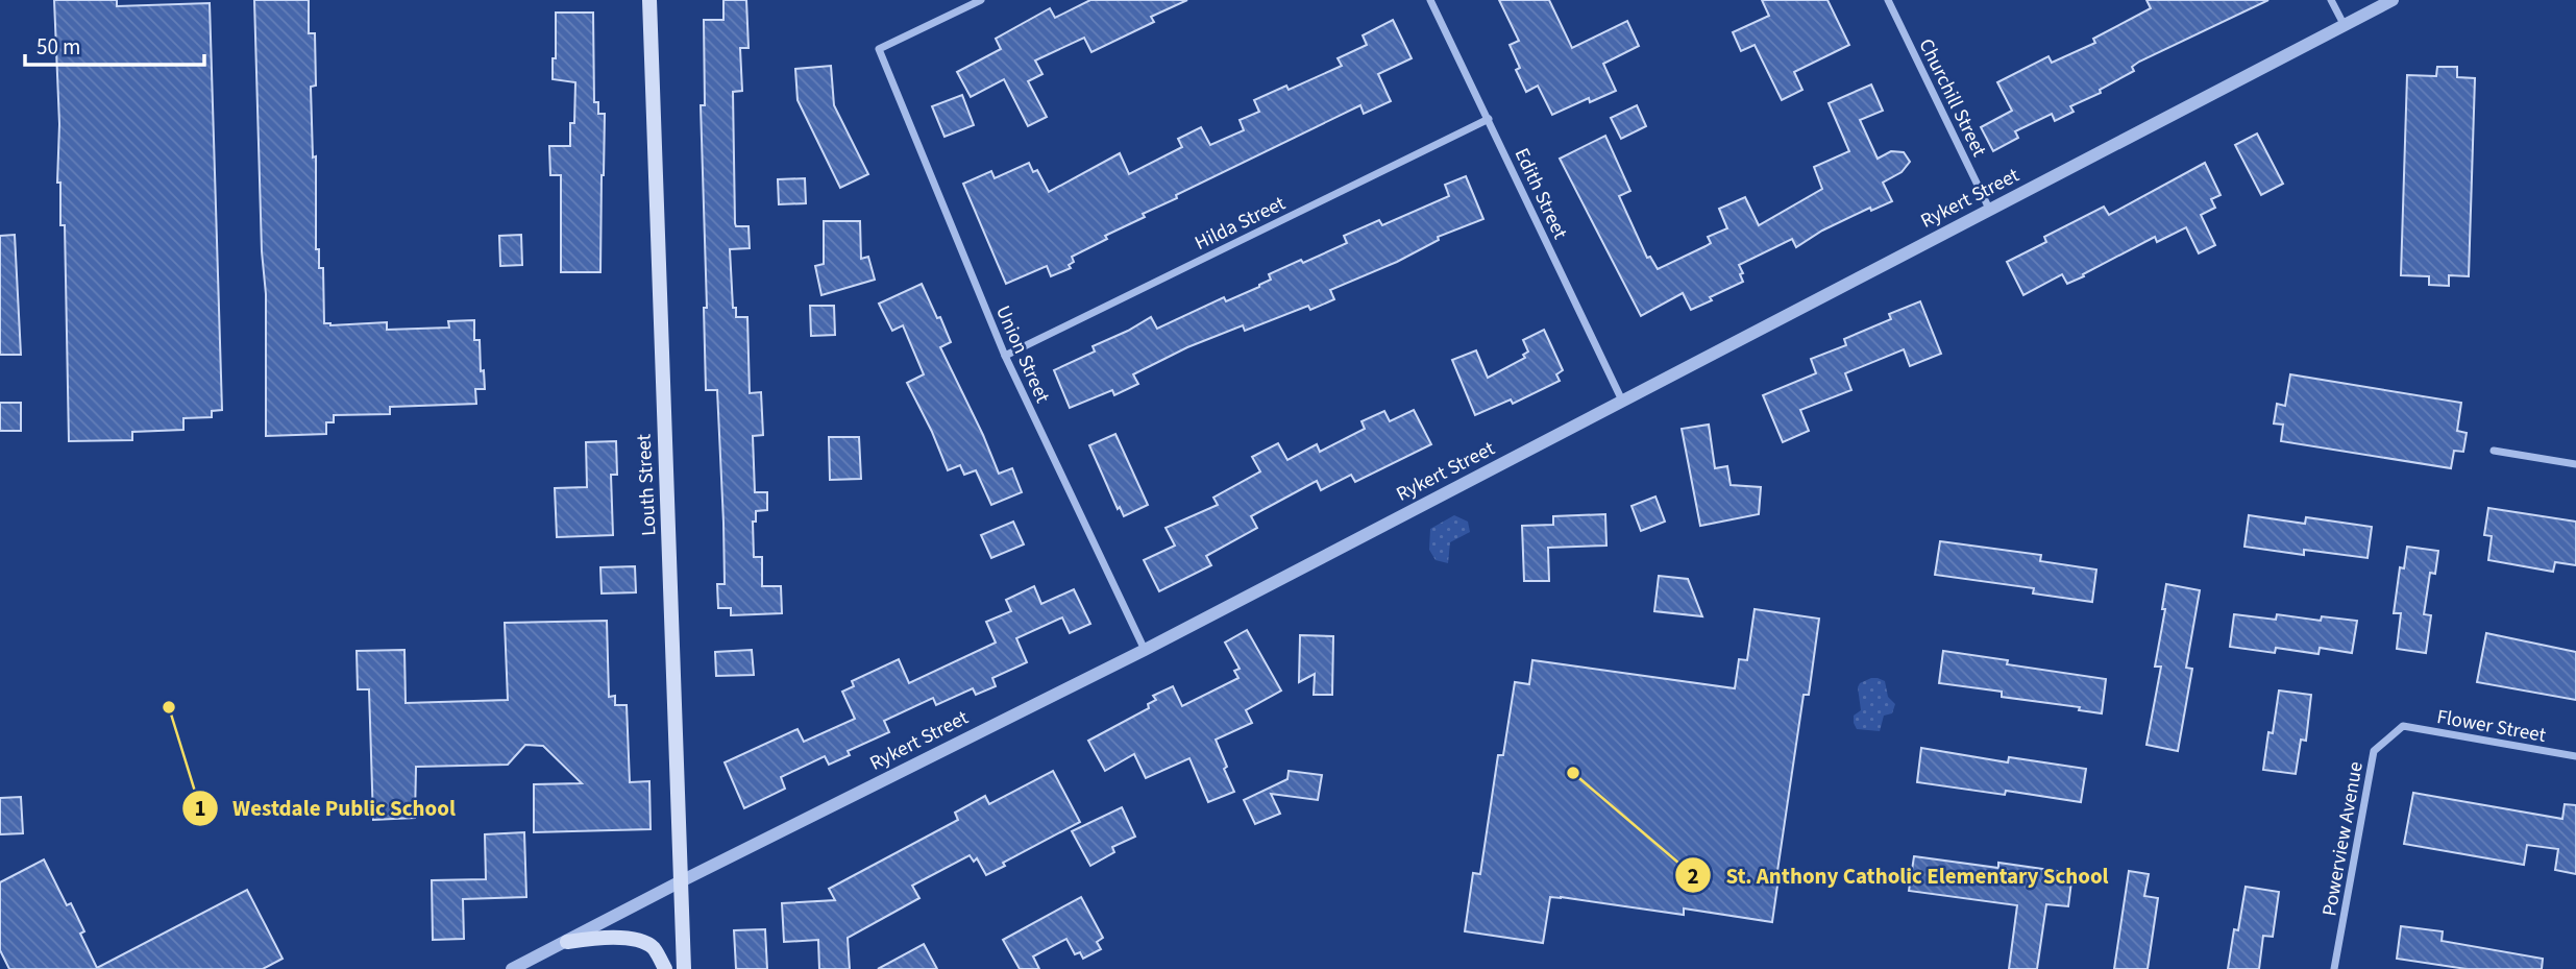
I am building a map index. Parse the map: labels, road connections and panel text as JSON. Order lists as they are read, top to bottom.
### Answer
{
  "streets": {
    "main road": ["Louth Street"],
    "street": [
      "Churchill Street",
      "Edith Street",
      "Rykert Street",
      "Hilda Street",
      "Union Street",
      "Flower Street",
      "Powerview Avenue"
    ]
  },
  "crossings": [
    ["Churchill Street", "Rykert Street"],
    ["Edith Street", "Rykert Street"],
    ["Edith Street", "Hilda Street"],
    ["Rykert Street", "Union Street"],
    ["Rykert Street", "Louth Street"],
    ["Hilda Street", "Union Street"],
    ["Flower Street", "Powerview Avenue"]
  ],
  "places": ["Westdale Public School", "St. Anthony Catholic Elementary School"],
  "scale_bar": "50 m"
}
